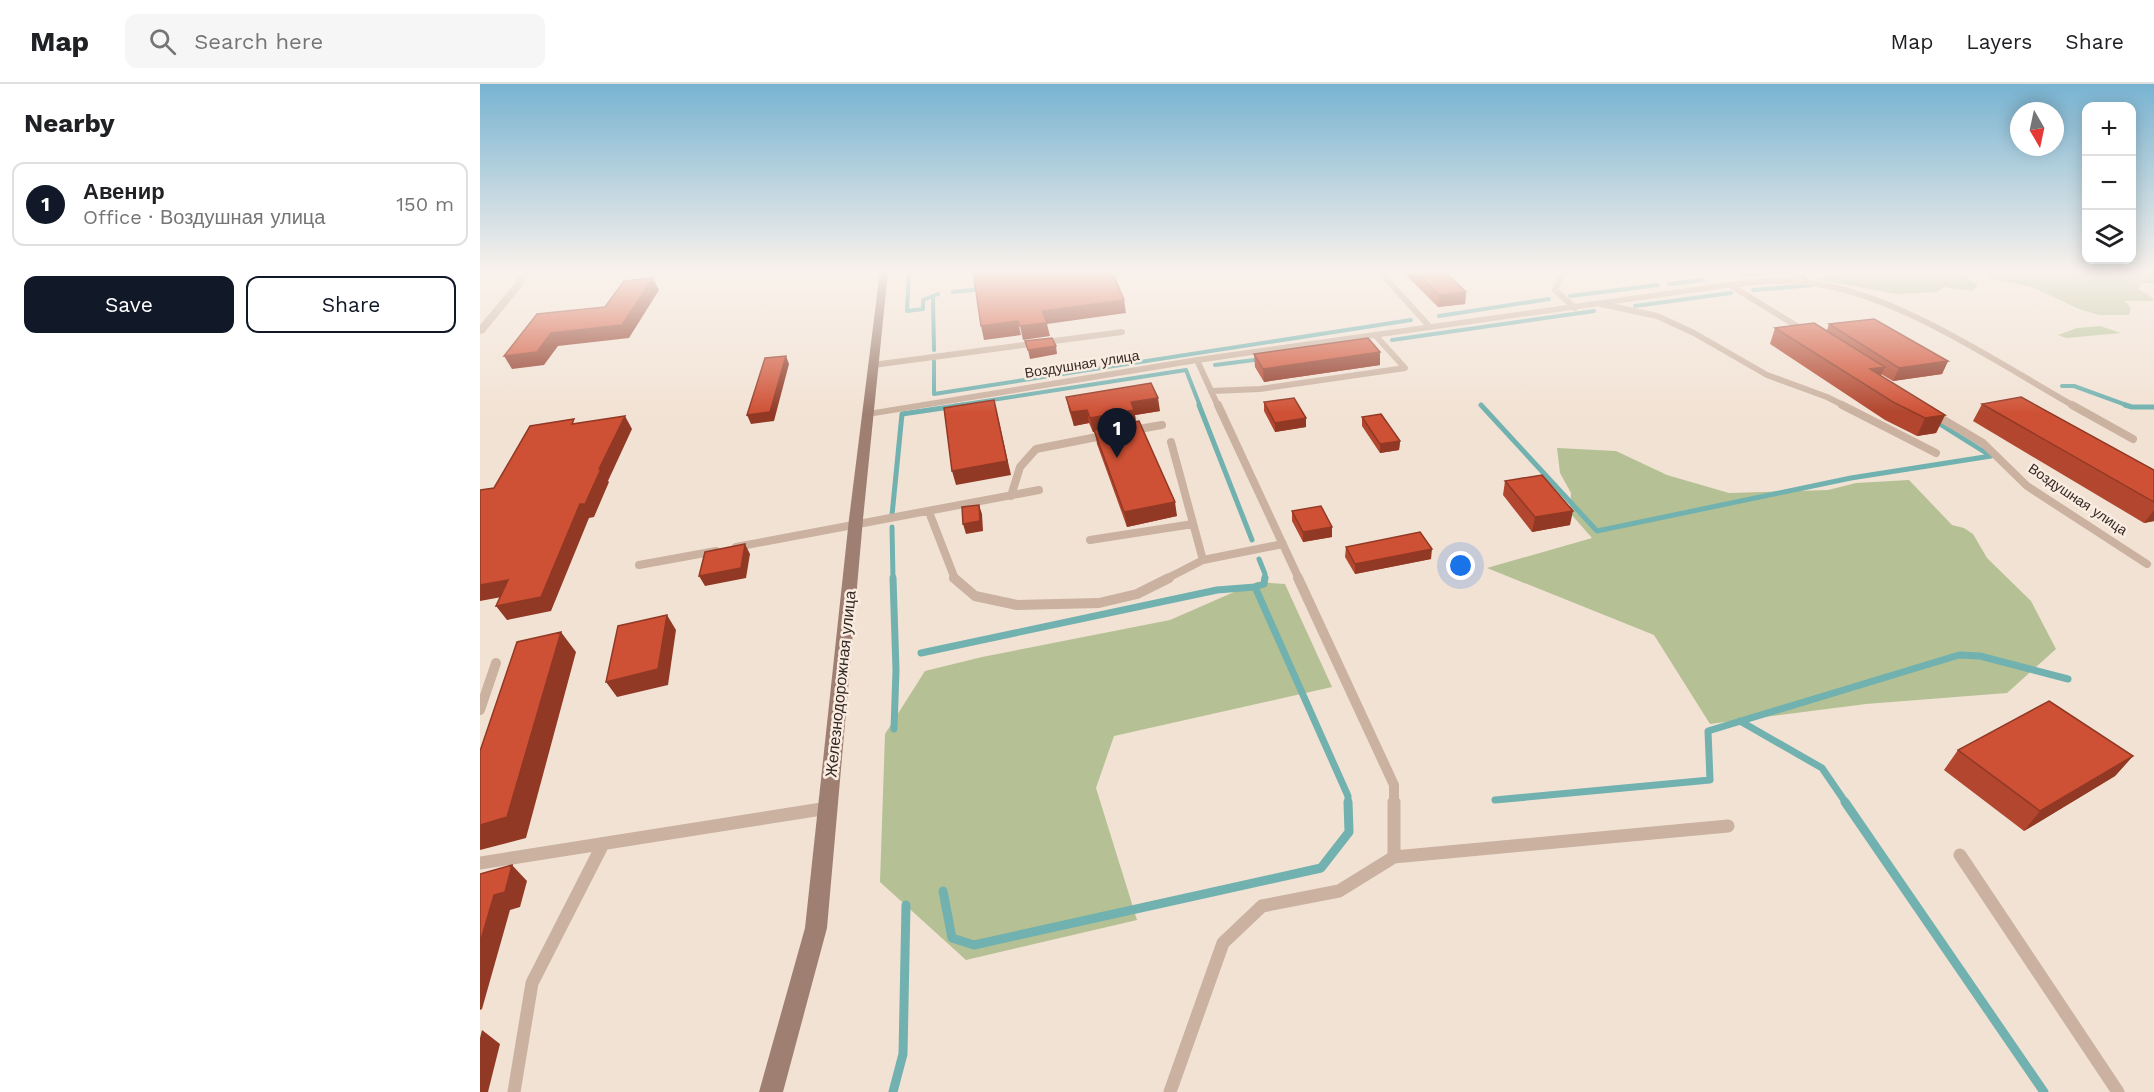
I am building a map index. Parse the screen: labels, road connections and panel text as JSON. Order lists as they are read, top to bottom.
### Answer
{
  "streets": {
    "main road": ["Железнодорожная улица"],
    "street": ["Воздушная улица"]
  },
  "crossings": [
    ["Воздушная улица", "Железнодорожная улица"]
  ],
  "north": "bottom",
  "page": {
    "header": "Map",
    "search": "Search here",
    "nav": ["Map", "Layers", "Share"],
    "heading": "Nearby",
    "map_buttons": ["+", "−"],
    "list": [
      {
        "mark": "1",
        "name": "Авенир",
        "note": "Office · Воздушная улица",
        "value": "150 m"
      }
    ],
    "buttons": ["Save", "Share"],
    "pins": "1"
  }
}
